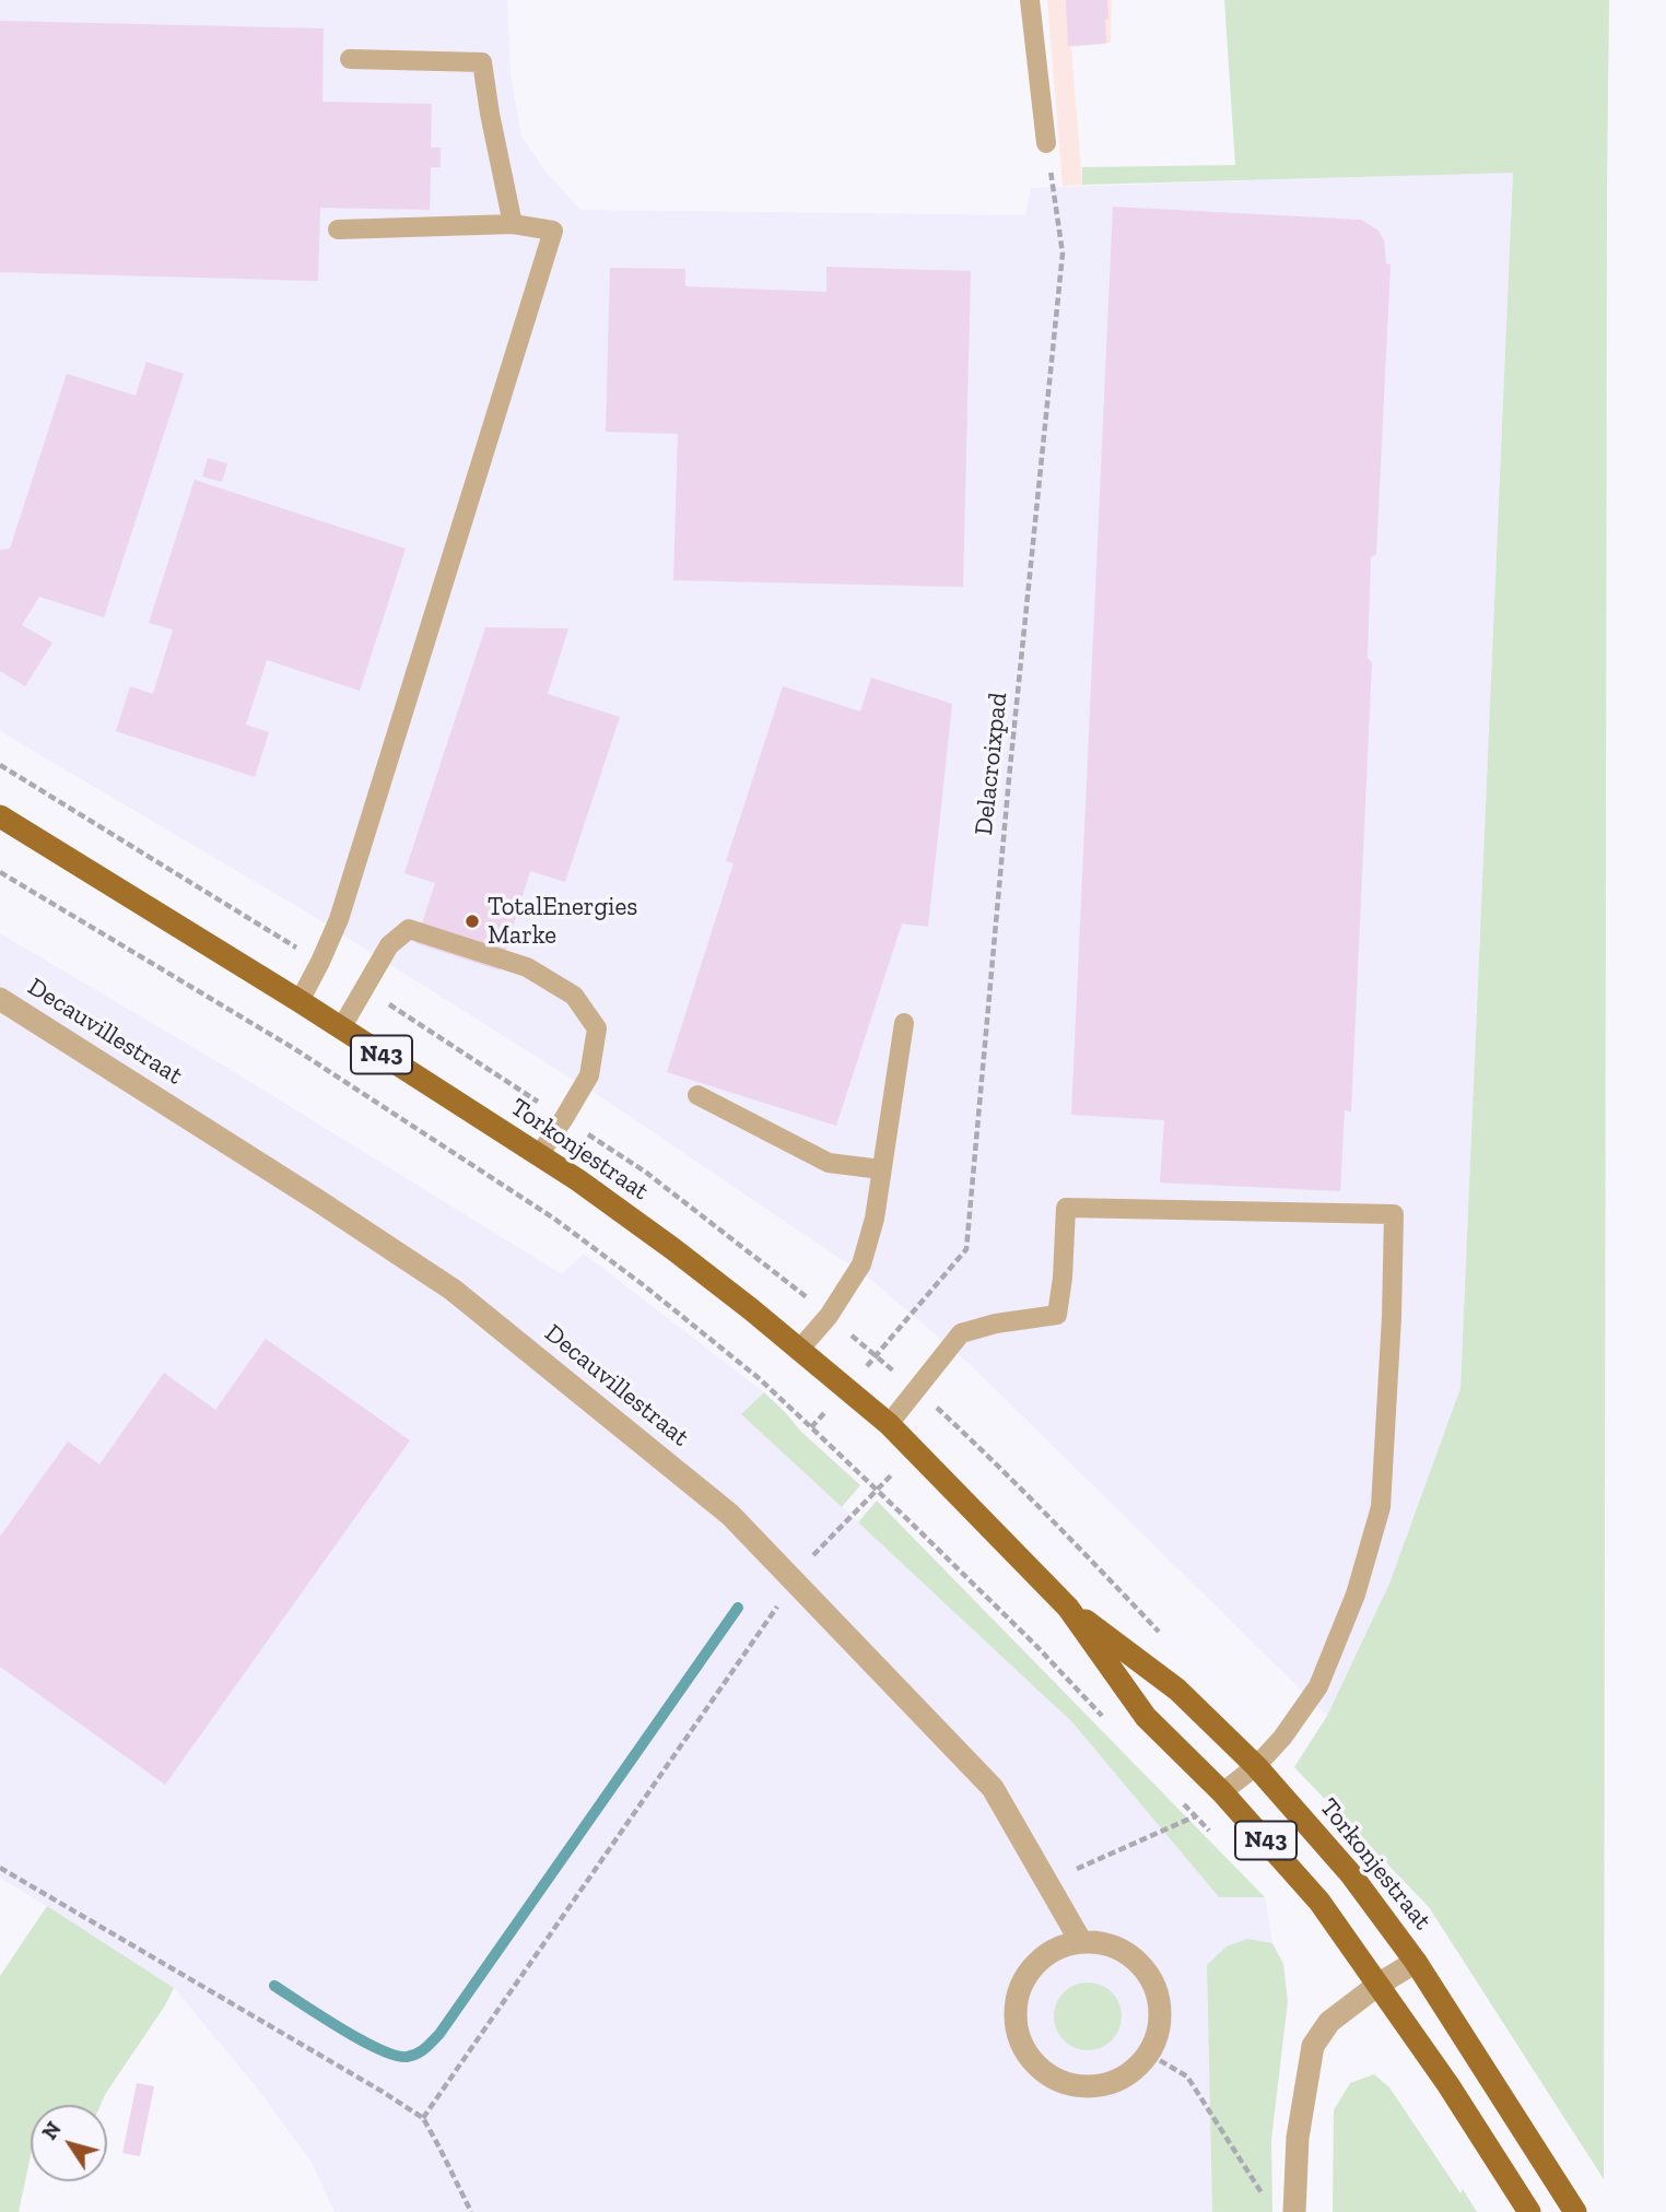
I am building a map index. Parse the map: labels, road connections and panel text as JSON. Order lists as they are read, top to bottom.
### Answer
{
  "streets": {
    "main road": ["N43", "Torkonjestraat"],
    "street": ["Decauvillestraat"],
    "path": ["Delacroixpad"]
  },
  "places": ["TotalEnergies Marke"],
  "north": "top left"
}
